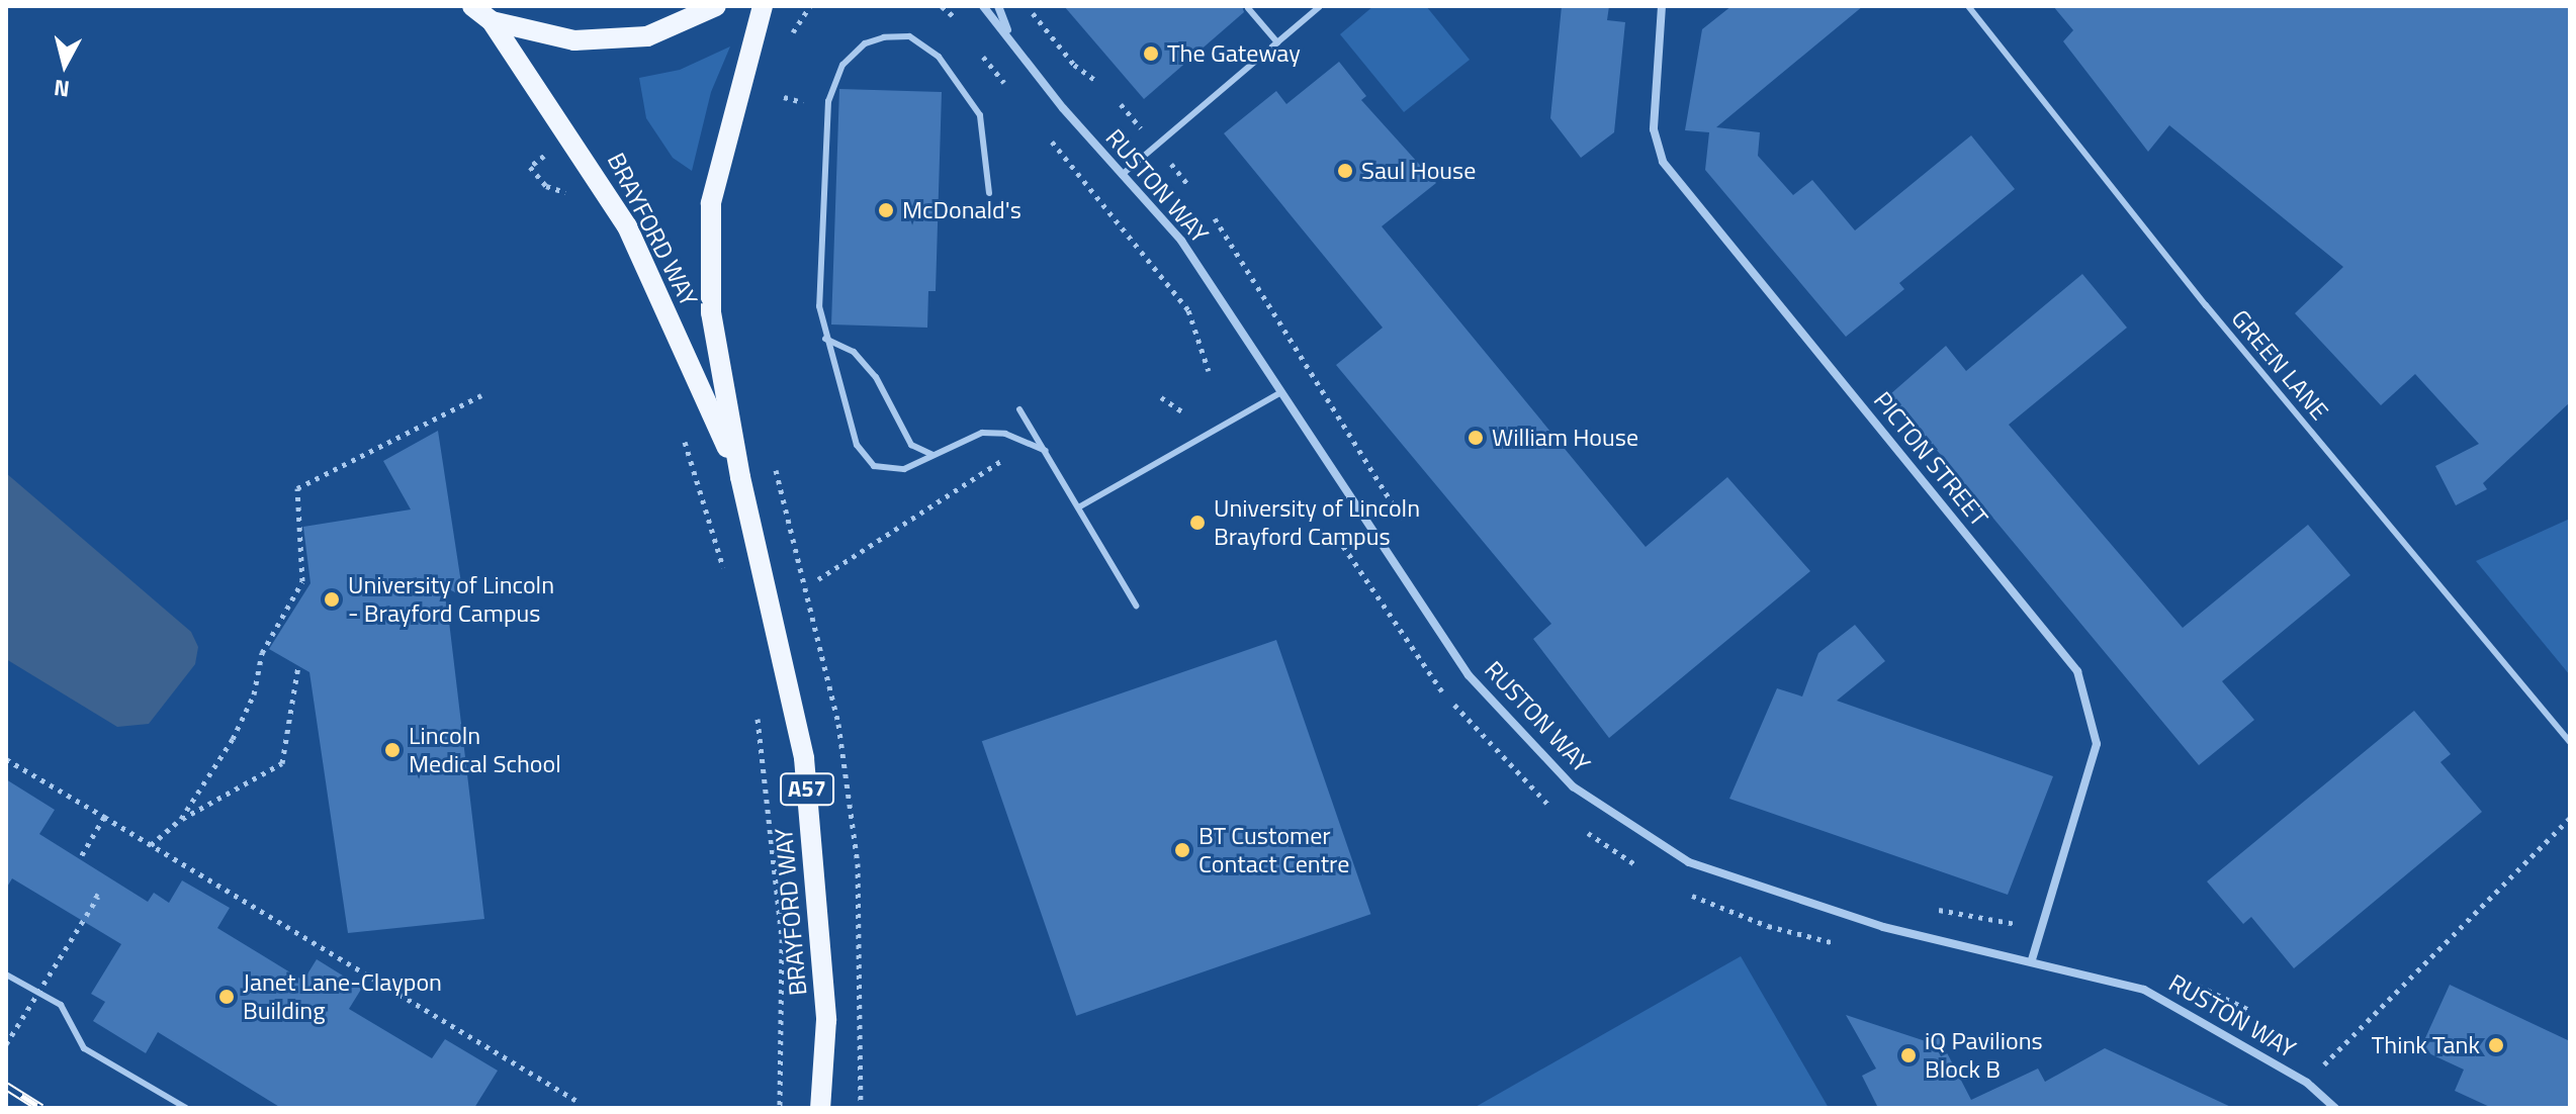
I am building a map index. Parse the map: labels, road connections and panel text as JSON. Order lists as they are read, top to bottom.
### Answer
{
  "streets": {
    "main road": ["BRAYFORD WAY", "A57"],
    "street": ["RUSTON WAY", "PICTON STREET"],
    "lane": ["GREEN LANE"]
  },
  "crossings": [
    ["RUSTON WAY", "PICTON STREET"]
  ],
  "places": [
    "The Gateway",
    "Saul House",
    "McDonald's",
    "William House",
    "University of Lincoln Brayford Campus",
    "University of Lincoln - Brayford Campus",
    "Lincoln Medical School",
    "BT Customer Contact Centre",
    "Janet Lane-Claypon Building",
    "Think Tank",
    "iQ Pavilions Block B"
  ],
  "north": "bottom"
}
